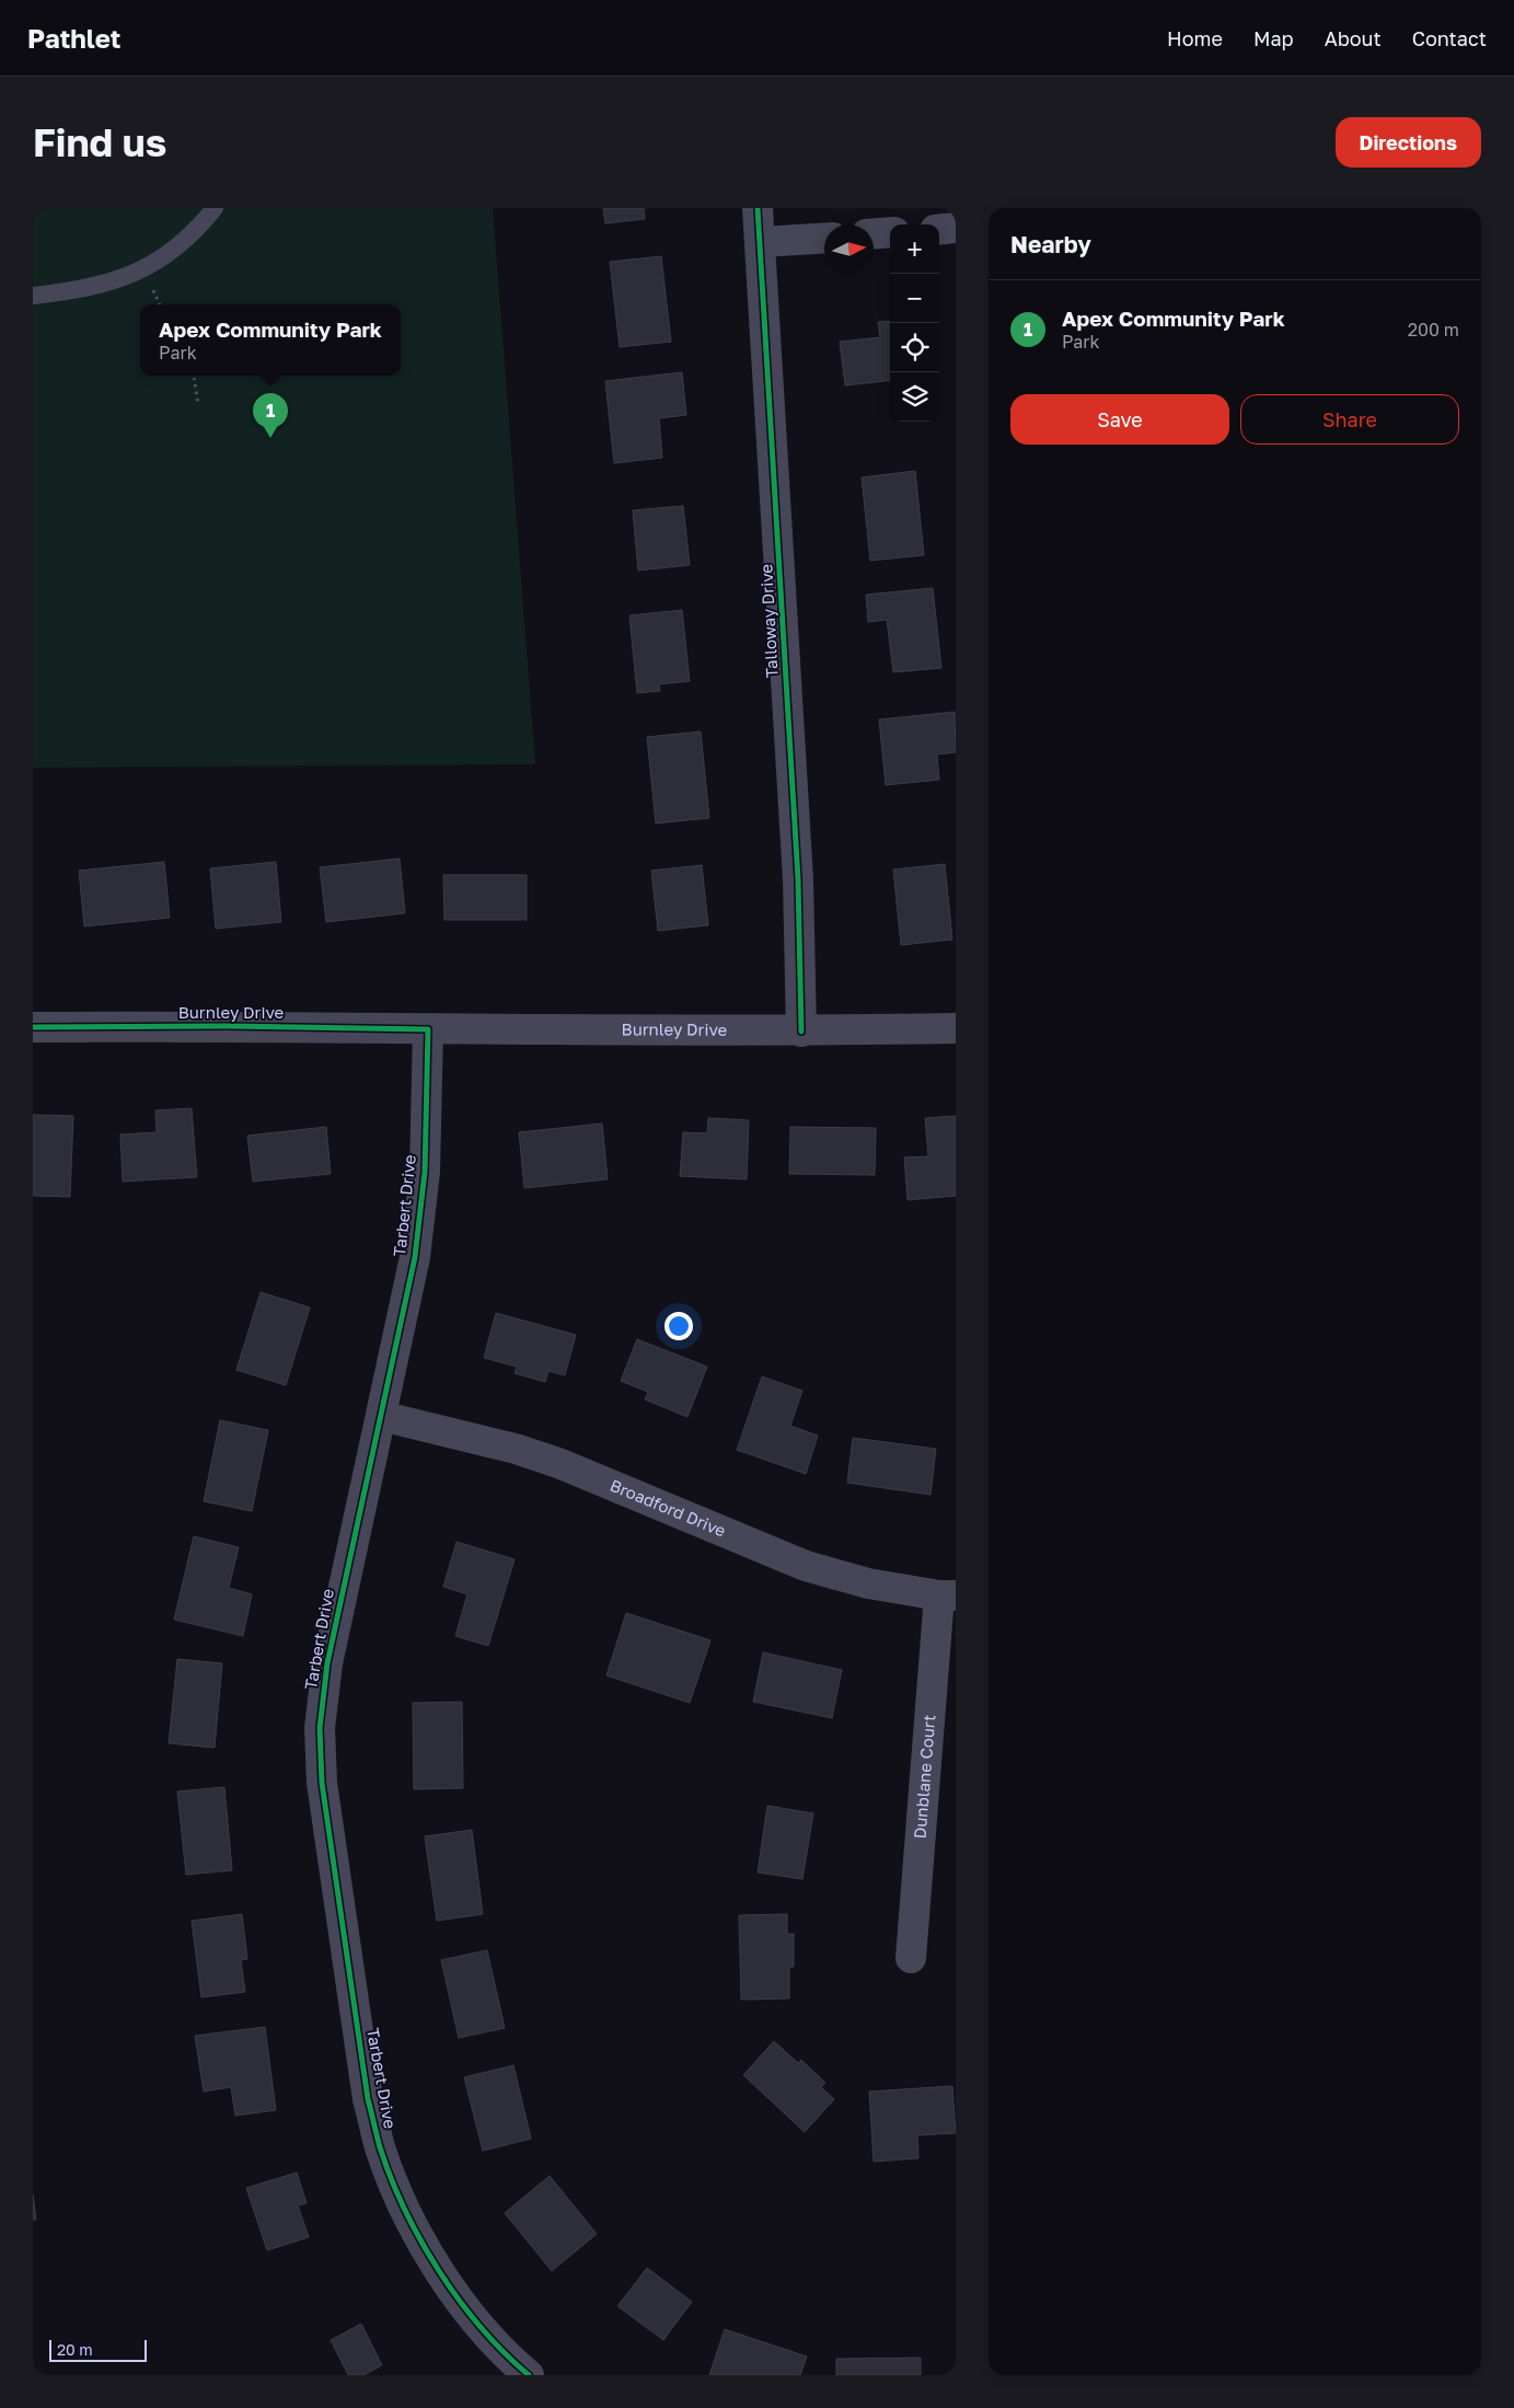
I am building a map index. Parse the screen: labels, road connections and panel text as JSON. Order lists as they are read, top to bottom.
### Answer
{
  "streets": {
    "street": [
      "Talloway Drive",
      "Burnley Drive",
      "Tarbert Drive",
      "Broadford Drive",
      "Dunblane Court"
    ]
  },
  "crossings": [
    ["Talloway Drive", "Burnley Drive"],
    ["Burnley Drive", "Tarbert Drive"],
    ["Tarbert Drive", "Broadford Drive"],
    ["Broadford Drive", "Dunblane Court"]
  ],
  "scale_bar": "20 m",
  "north": "right",
  "page": {
    "header": "Pathlet",
    "nav": [
      "Home",
      "Map",
      "About",
      "Contact"
    ],
    "buttons": [
      "Directions",
      ["Save", "Share"]
    ],
    "title": "Find us",
    "heading": "Nearby",
    "map_buttons": ["+", "−"],
    "list": [
      {
        "mark": "1",
        "name": "Apex Community Park",
        "note": "Park",
        "value": "200 m"
      }
    ],
    "popup": ["Apex Community Park", "Park"],
    "pins": "1",
    "scale": "20 m"
  }
}
